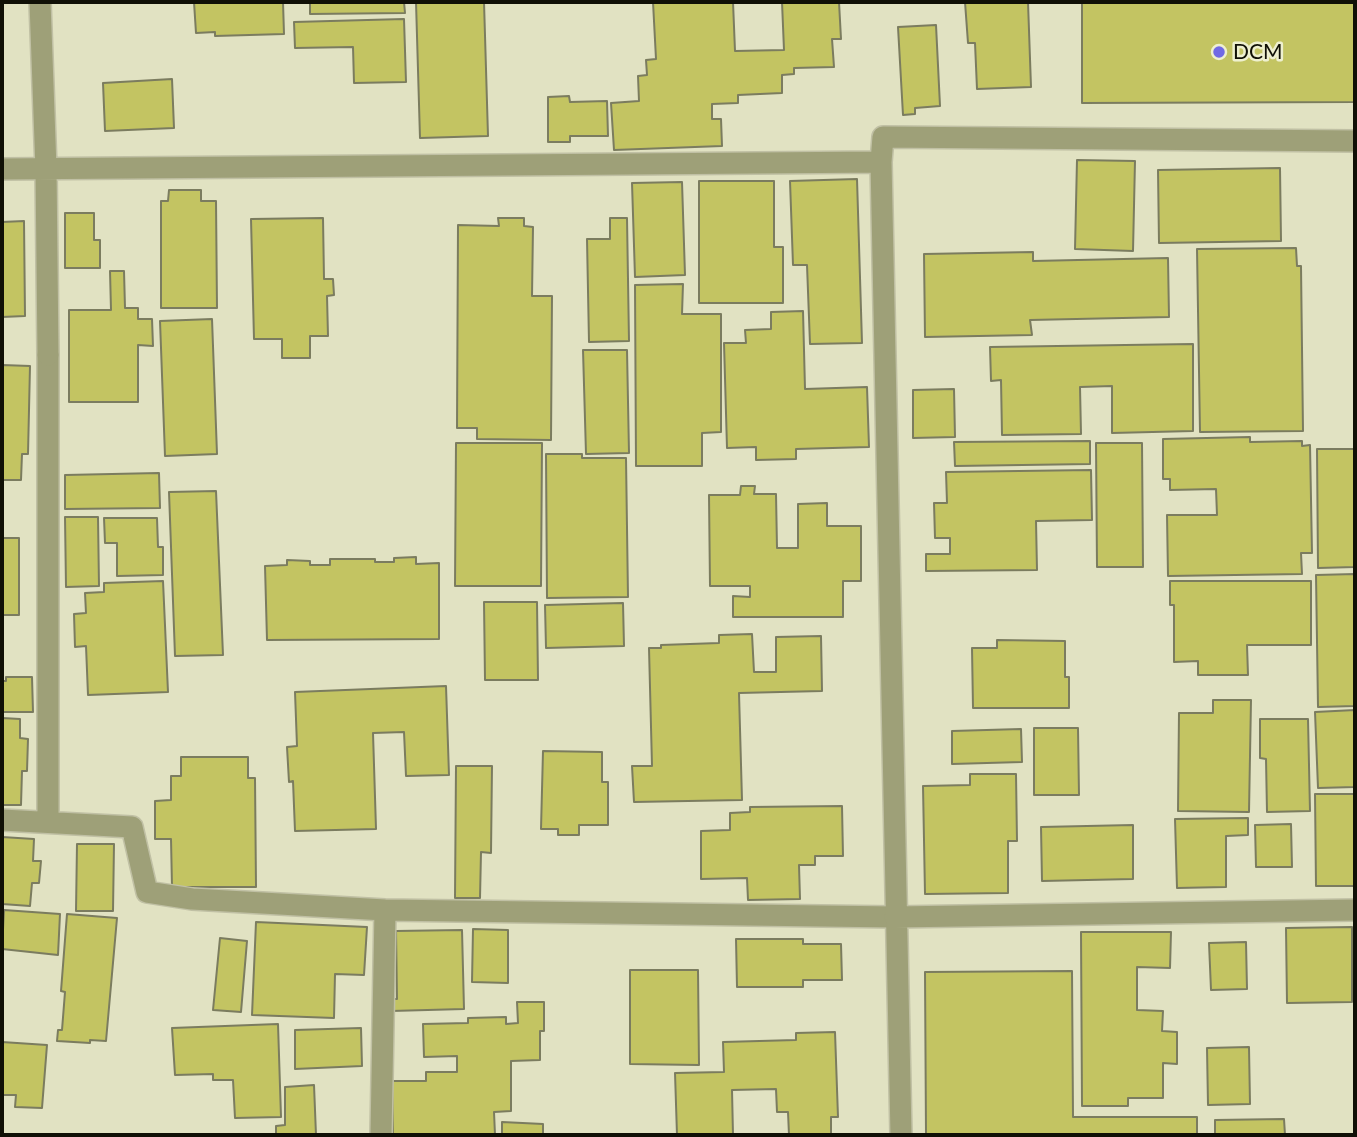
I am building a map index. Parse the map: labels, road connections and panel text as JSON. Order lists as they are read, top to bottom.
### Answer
{
  "places": ["DCM"]
}
